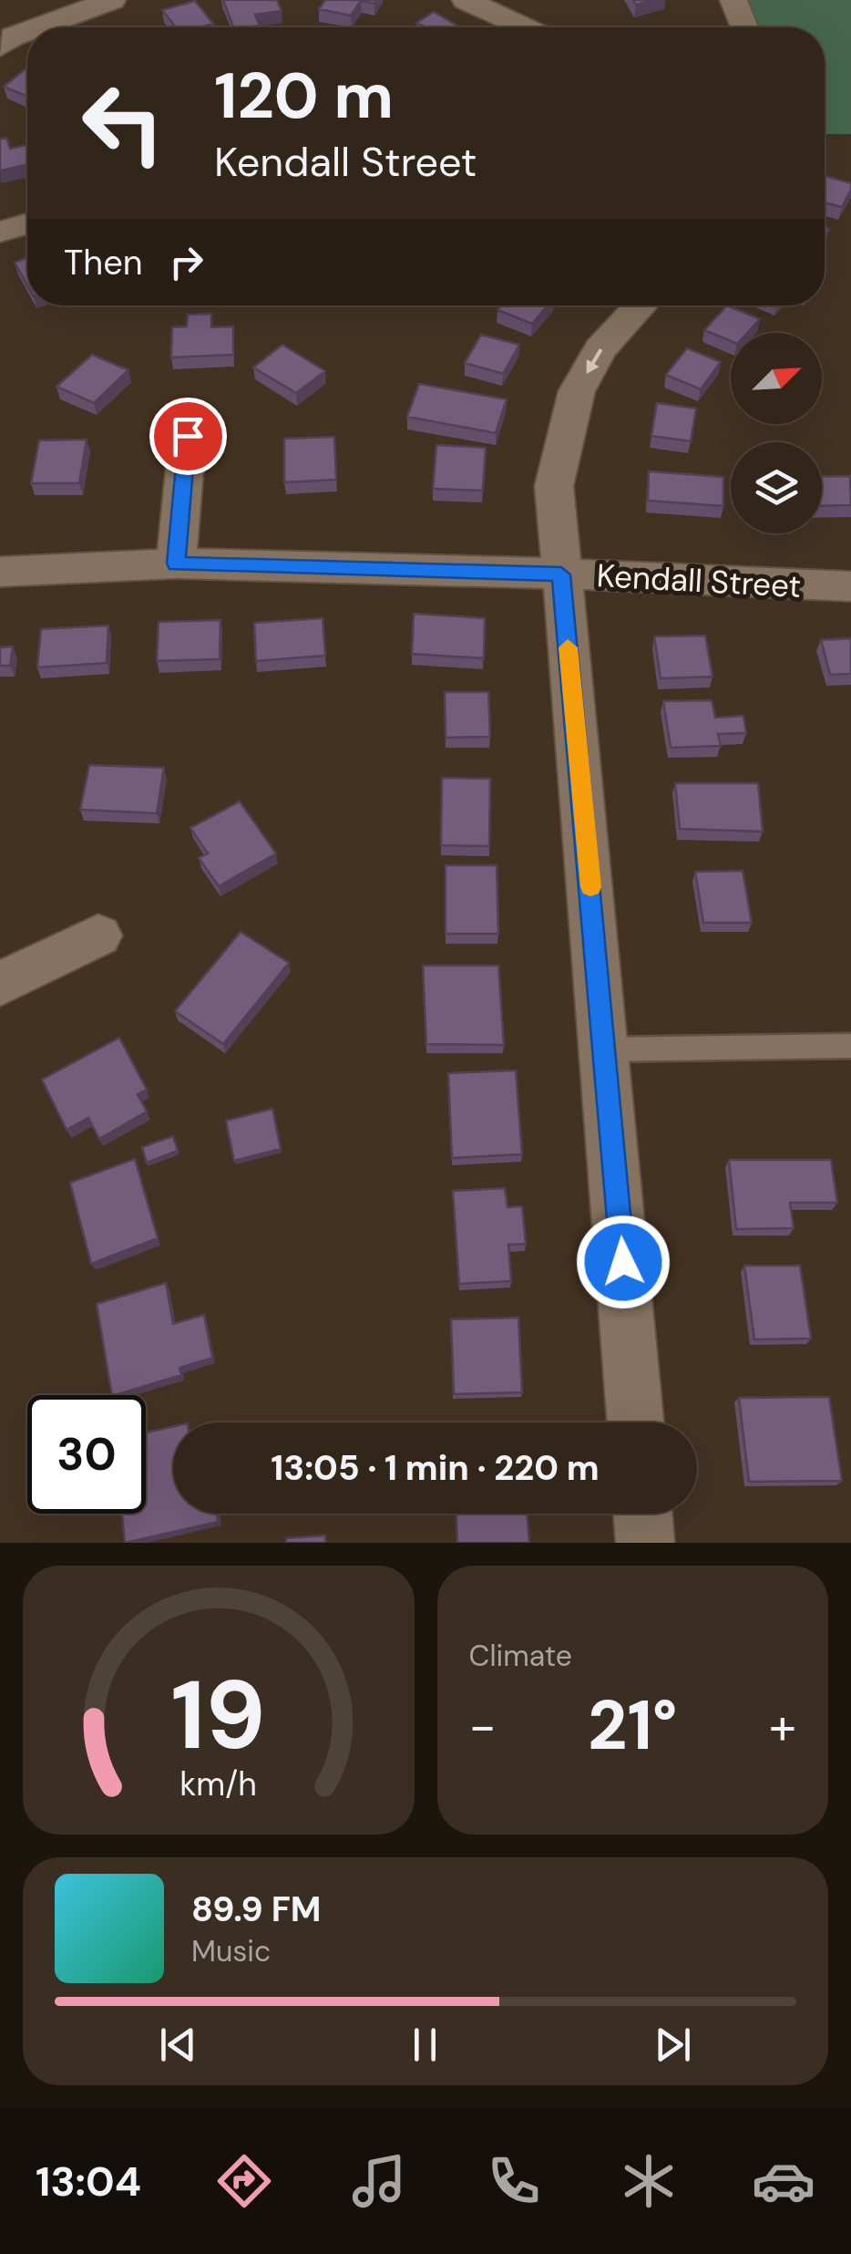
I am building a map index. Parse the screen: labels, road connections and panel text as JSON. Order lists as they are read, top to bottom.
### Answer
{
  "streets": {
    "street": ["Kendall Street"]
  },
  "north": "top right",
  "page": {
    "turn": ["120 m", "Kendall Street"],
    "then": "Then",
    "limit": "30",
    "trip": "13:05 · 1 min · 220 m",
    "tile": "Climate",
    "heat": ["−", "21°", "+"],
    "song": ["89.9 FM", "Music"],
    "tabs": "13:04",
    "gauge": ["19", "km/h"]
  }
}
